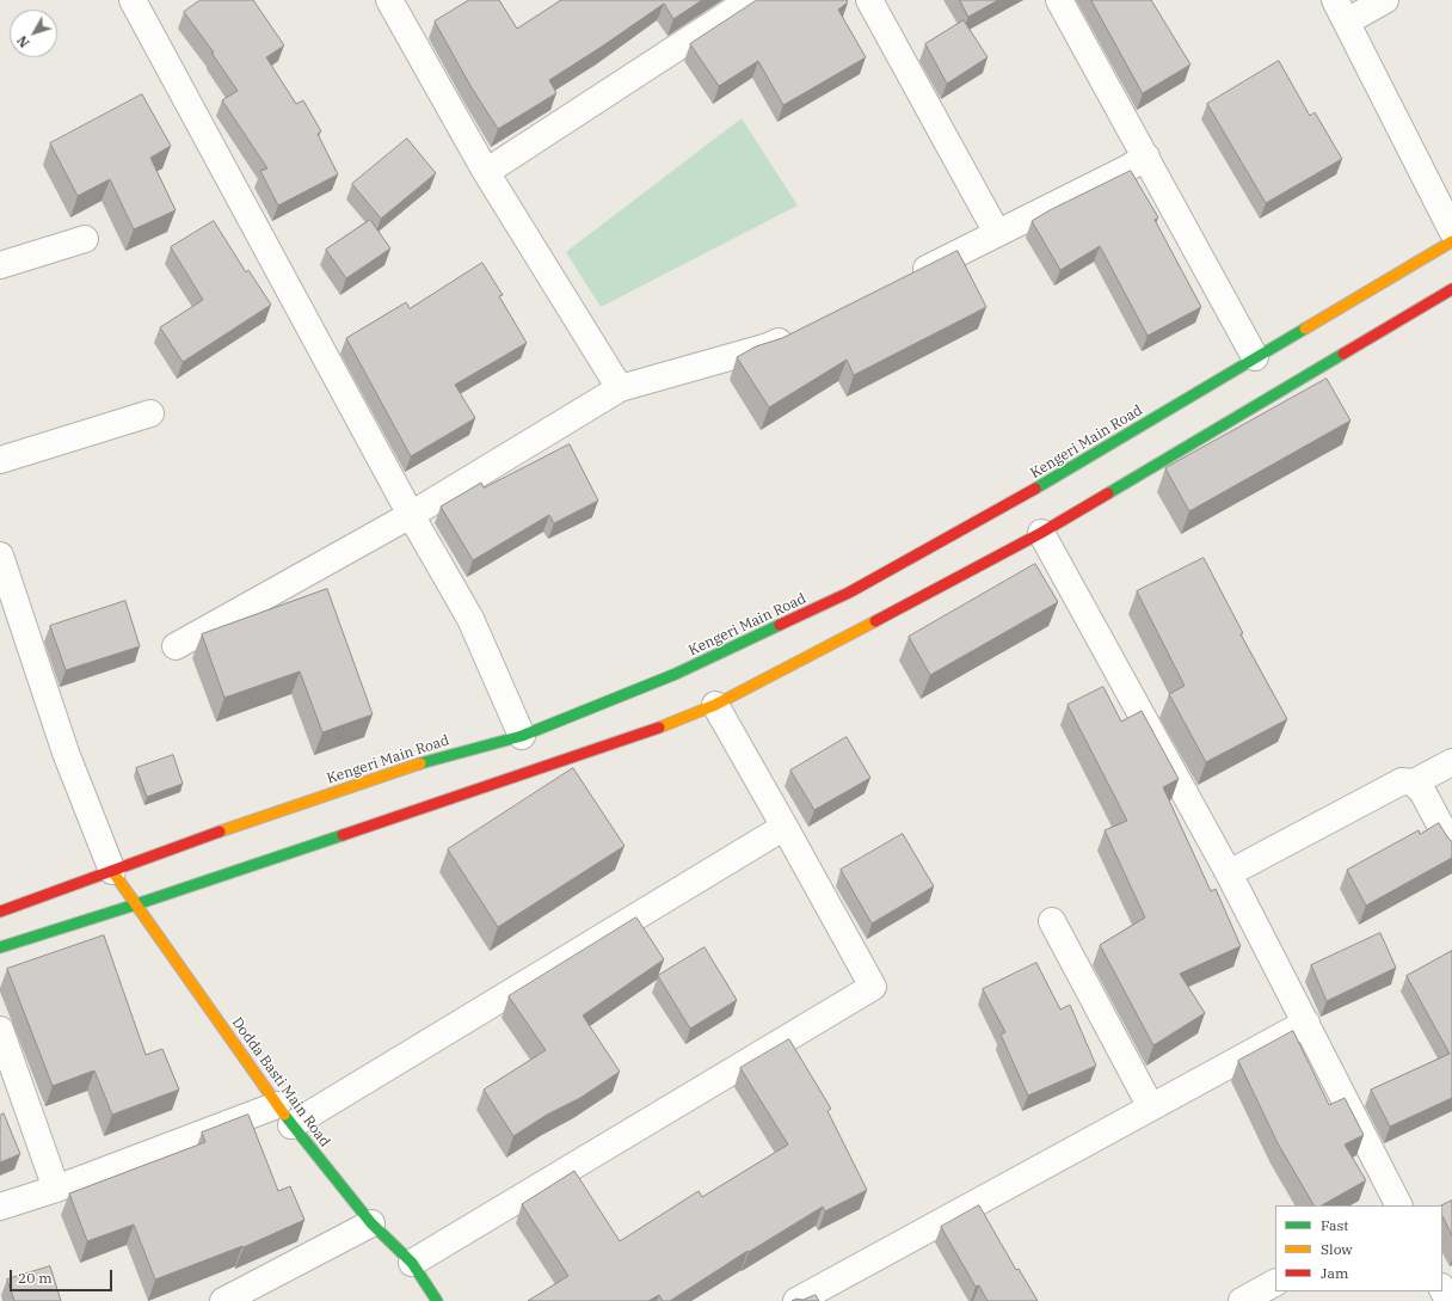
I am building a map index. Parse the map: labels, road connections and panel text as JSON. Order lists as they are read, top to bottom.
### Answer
{
  "streets": {
    "main road": ["Kengeri Main Road", "Dodda Basti Main Road"]
  },
  "crossings": [
    ["Kengeri Main Road", "Dodda Basti Main Road"]
  ],
  "legend": ["Fast", "Slow", "Jam"],
  "scale_bar": "20 m",
  "north": "bottom left"
}
